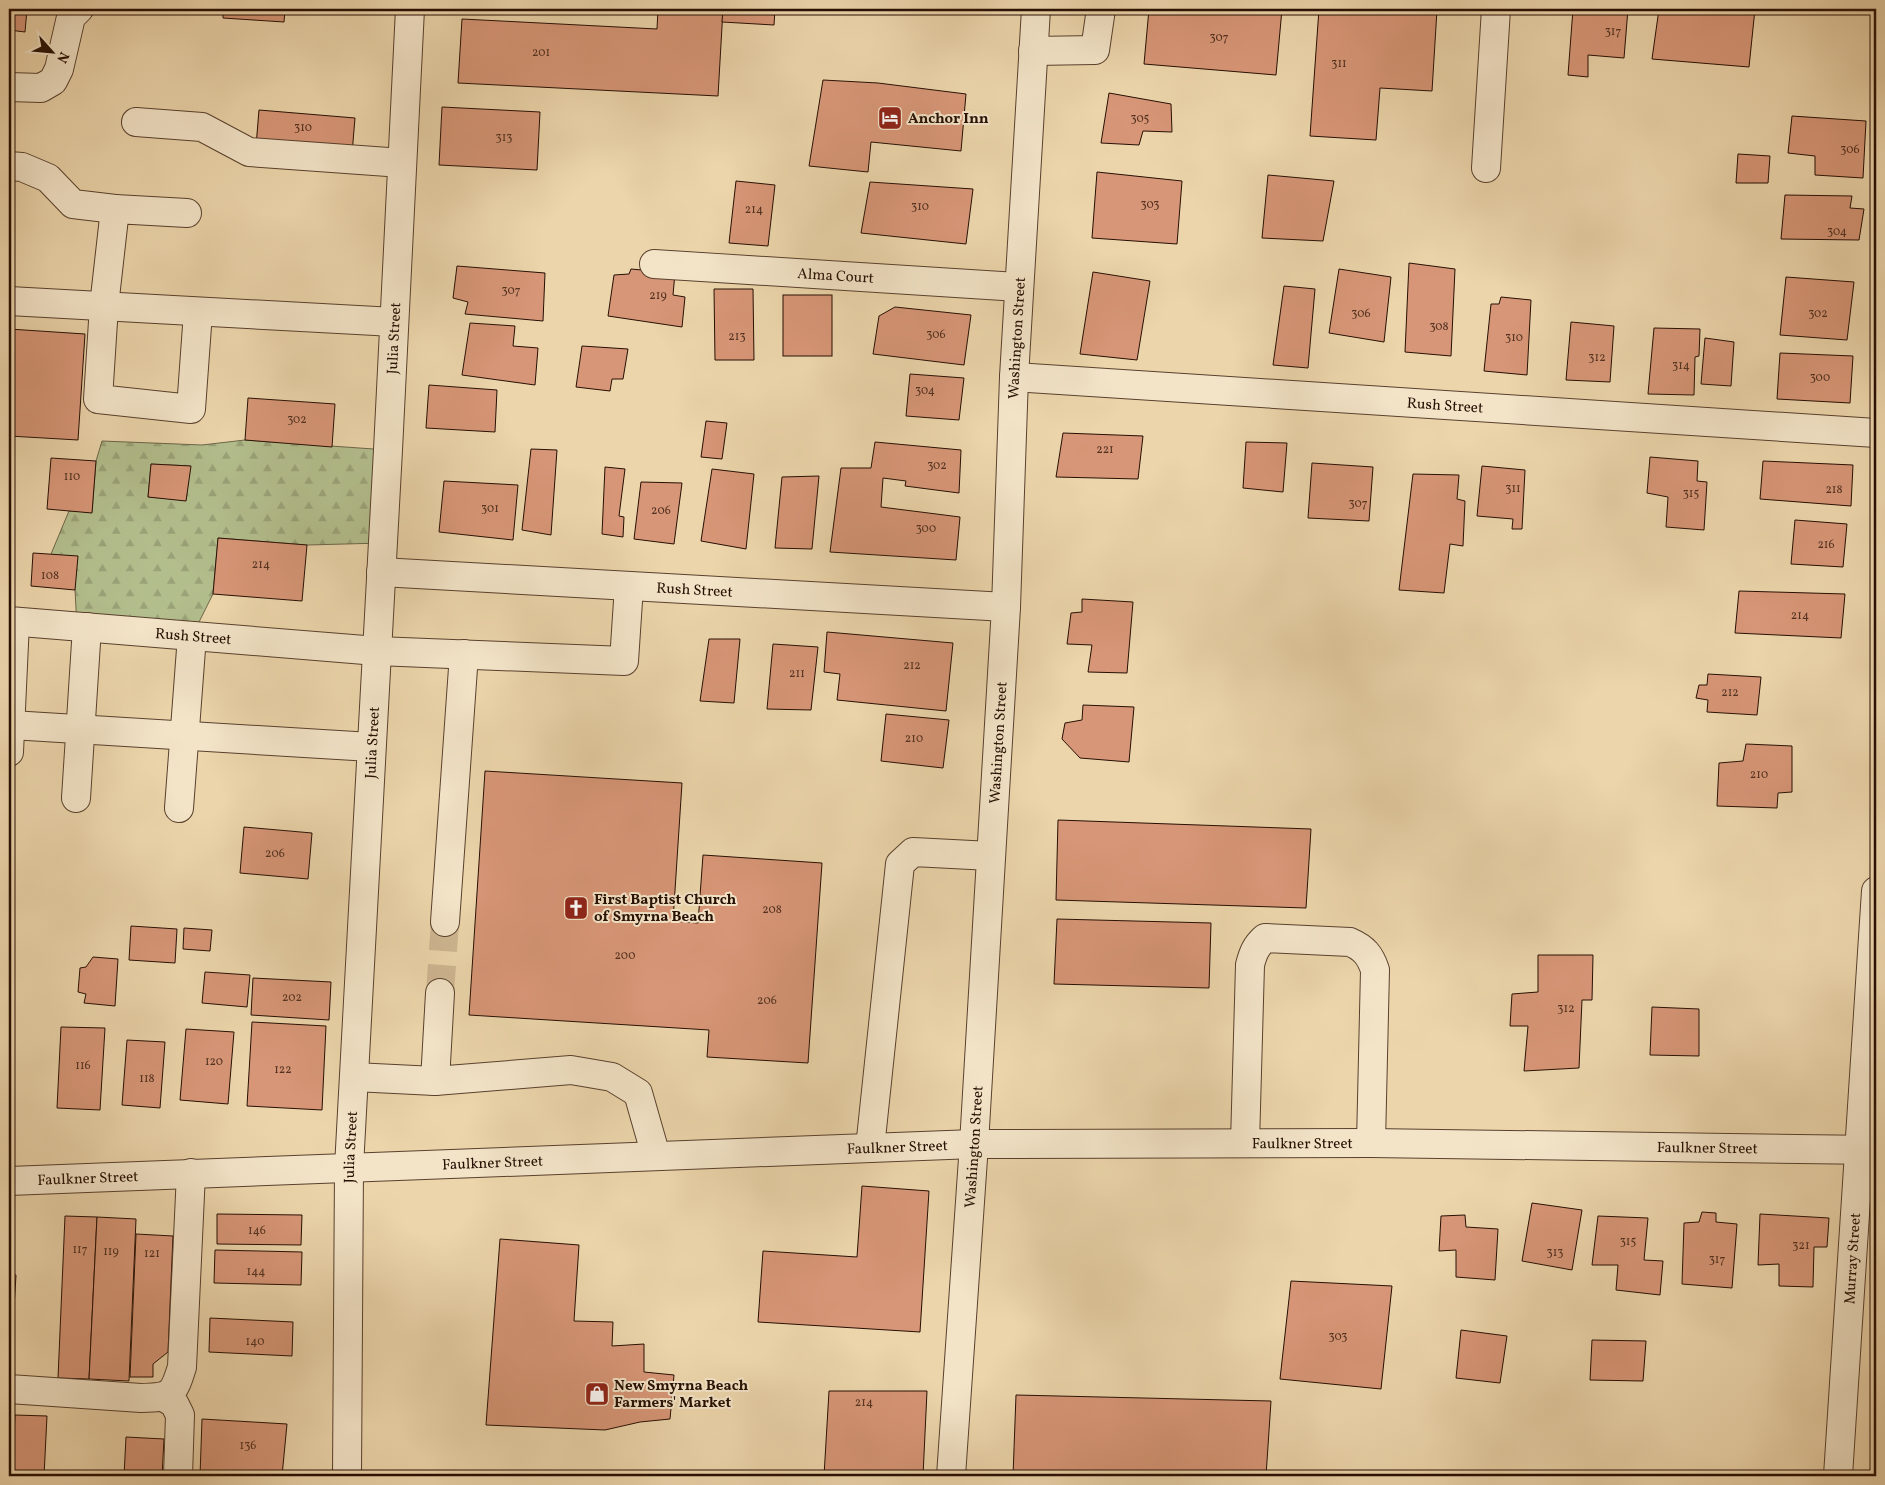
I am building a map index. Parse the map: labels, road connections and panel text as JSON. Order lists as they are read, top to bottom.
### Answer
{
  "streets": {
    "street": [
      "Alma Court",
      "Julia Street",
      "Washington Street",
      "Rush Street",
      "Faulkner Street",
      "Murray Street"
    ]
  },
  "crossings": [
    ["Alma Court", "Washington Street"],
    ["Julia Street", "Rush Street"],
    ["Julia Street", "Faulkner Street"],
    ["Washington Street", "Rush Street"],
    ["Washington Street", "Faulkner Street"],
    ["Faulkner Street", "Murray Street"]
  ],
  "places": {
    "hotel": ["Anchor Inn"],
    "church": ["First Baptist Church of Smyrna Beach"],
    "shop": ["New Smyrna Beach Farmers' Market"]
  },
  "house_numbers": [
    "317",
    "307",
    "201",
    "311",
    "305",
    "310",
    "313",
    "306",
    "303",
    "310",
    "214",
    "304",
    "307",
    "219",
    "306",
    "302",
    "308",
    "306",
    "213",
    "310",
    "312",
    "314",
    "300",
    "304",
    "302",
    "221",
    "302",
    "110",
    "311",
    "218",
    "315",
    "307",
    "301",
    "206",
    "300",
    "216",
    "214",
    "108",
    "214",
    "212",
    "211",
    "212",
    "210",
    "210",
    "206",
    "208",
    "200",
    "202",
    "206",
    "312",
    "120",
    "116",
    "122",
    "118",
    "146",
    "315",
    "321",
    "117",
    "119",
    "313",
    "121",
    "317",
    "144",
    "303",
    "140",
    "214",
    "136"
  ],
  "north": "bottom right"
}
